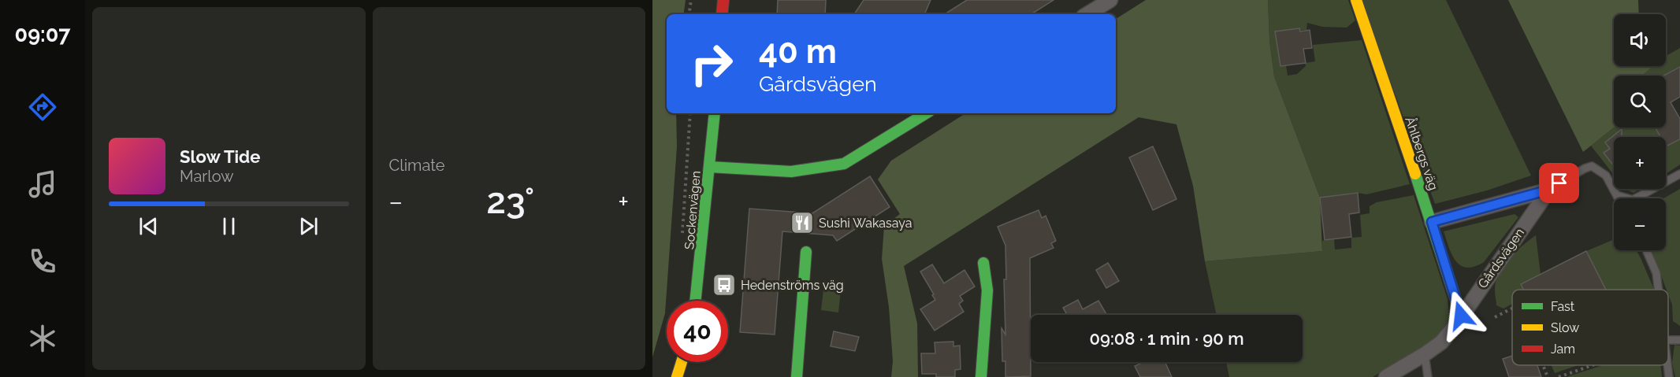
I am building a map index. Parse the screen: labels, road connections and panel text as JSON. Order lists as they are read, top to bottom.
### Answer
{
  "streets": {
    "street": ["Åhlbergs väg", "Sockenvägen", "Gårdsvägen"]
  },
  "crossings": [
    ["Åhlbergs väg", "Gårdsvägen"]
  ],
  "places": {
    "restaurant": ["Sushi Wakasaya"],
    "bus stop": ["Hedenströms väg"]
  },
  "legend": ["Fast", "Slow", "Jam"],
  "page": {
    "tabs": "09:07",
    "tile": "Climate",
    "map_buttons": ["+", "−"],
    "turn": ["40 m", "Gårdsvägen"],
    "song": ["Slow Tide", "Marlow"],
    "heat": ["−", "23°", "+"],
    "limit": "40",
    "trip": "09:08 · 1 min · 90 m"
  }
}
